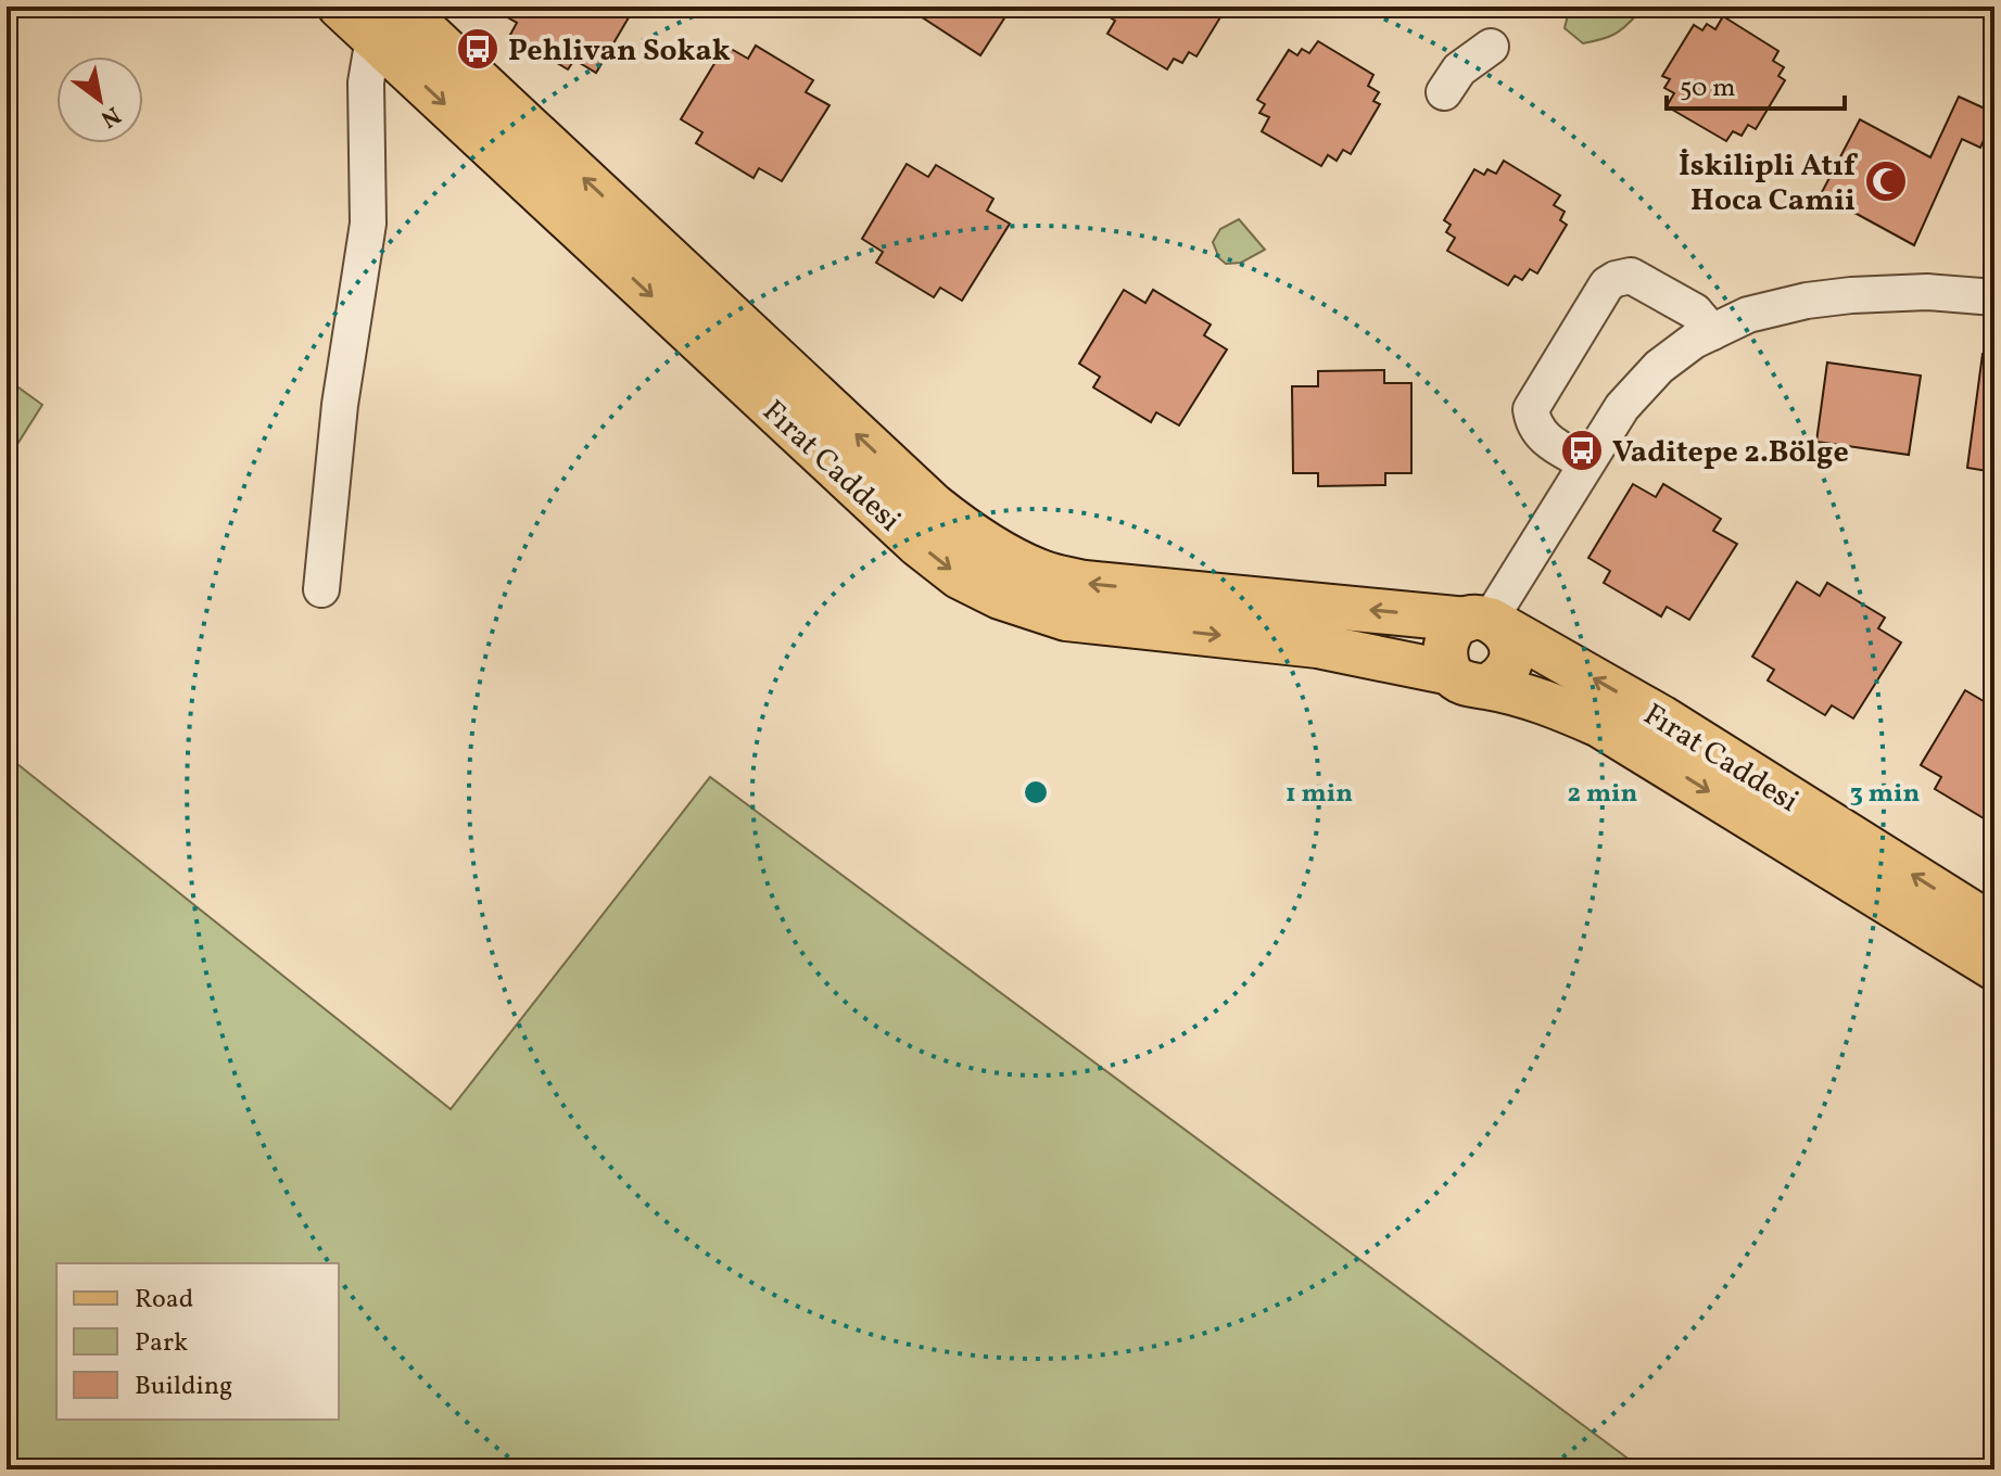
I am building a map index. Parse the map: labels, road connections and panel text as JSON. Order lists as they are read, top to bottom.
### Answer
{
  "streets": {
    "main road": ["Fırat Caddesi"]
  },
  "places": {
    "bus stop": ["Pehlivan Sokak", "Vaditepe 2.Bölge"],
    "mosque": ["İskilipli Atıf Hoca Camii"]
  },
  "legend": ["Road", "Park", "Building"],
  "scale_bar": "50 m",
  "north": "bottom right",
  "rings": ["1 min", "2 min", "3 min"]
}
